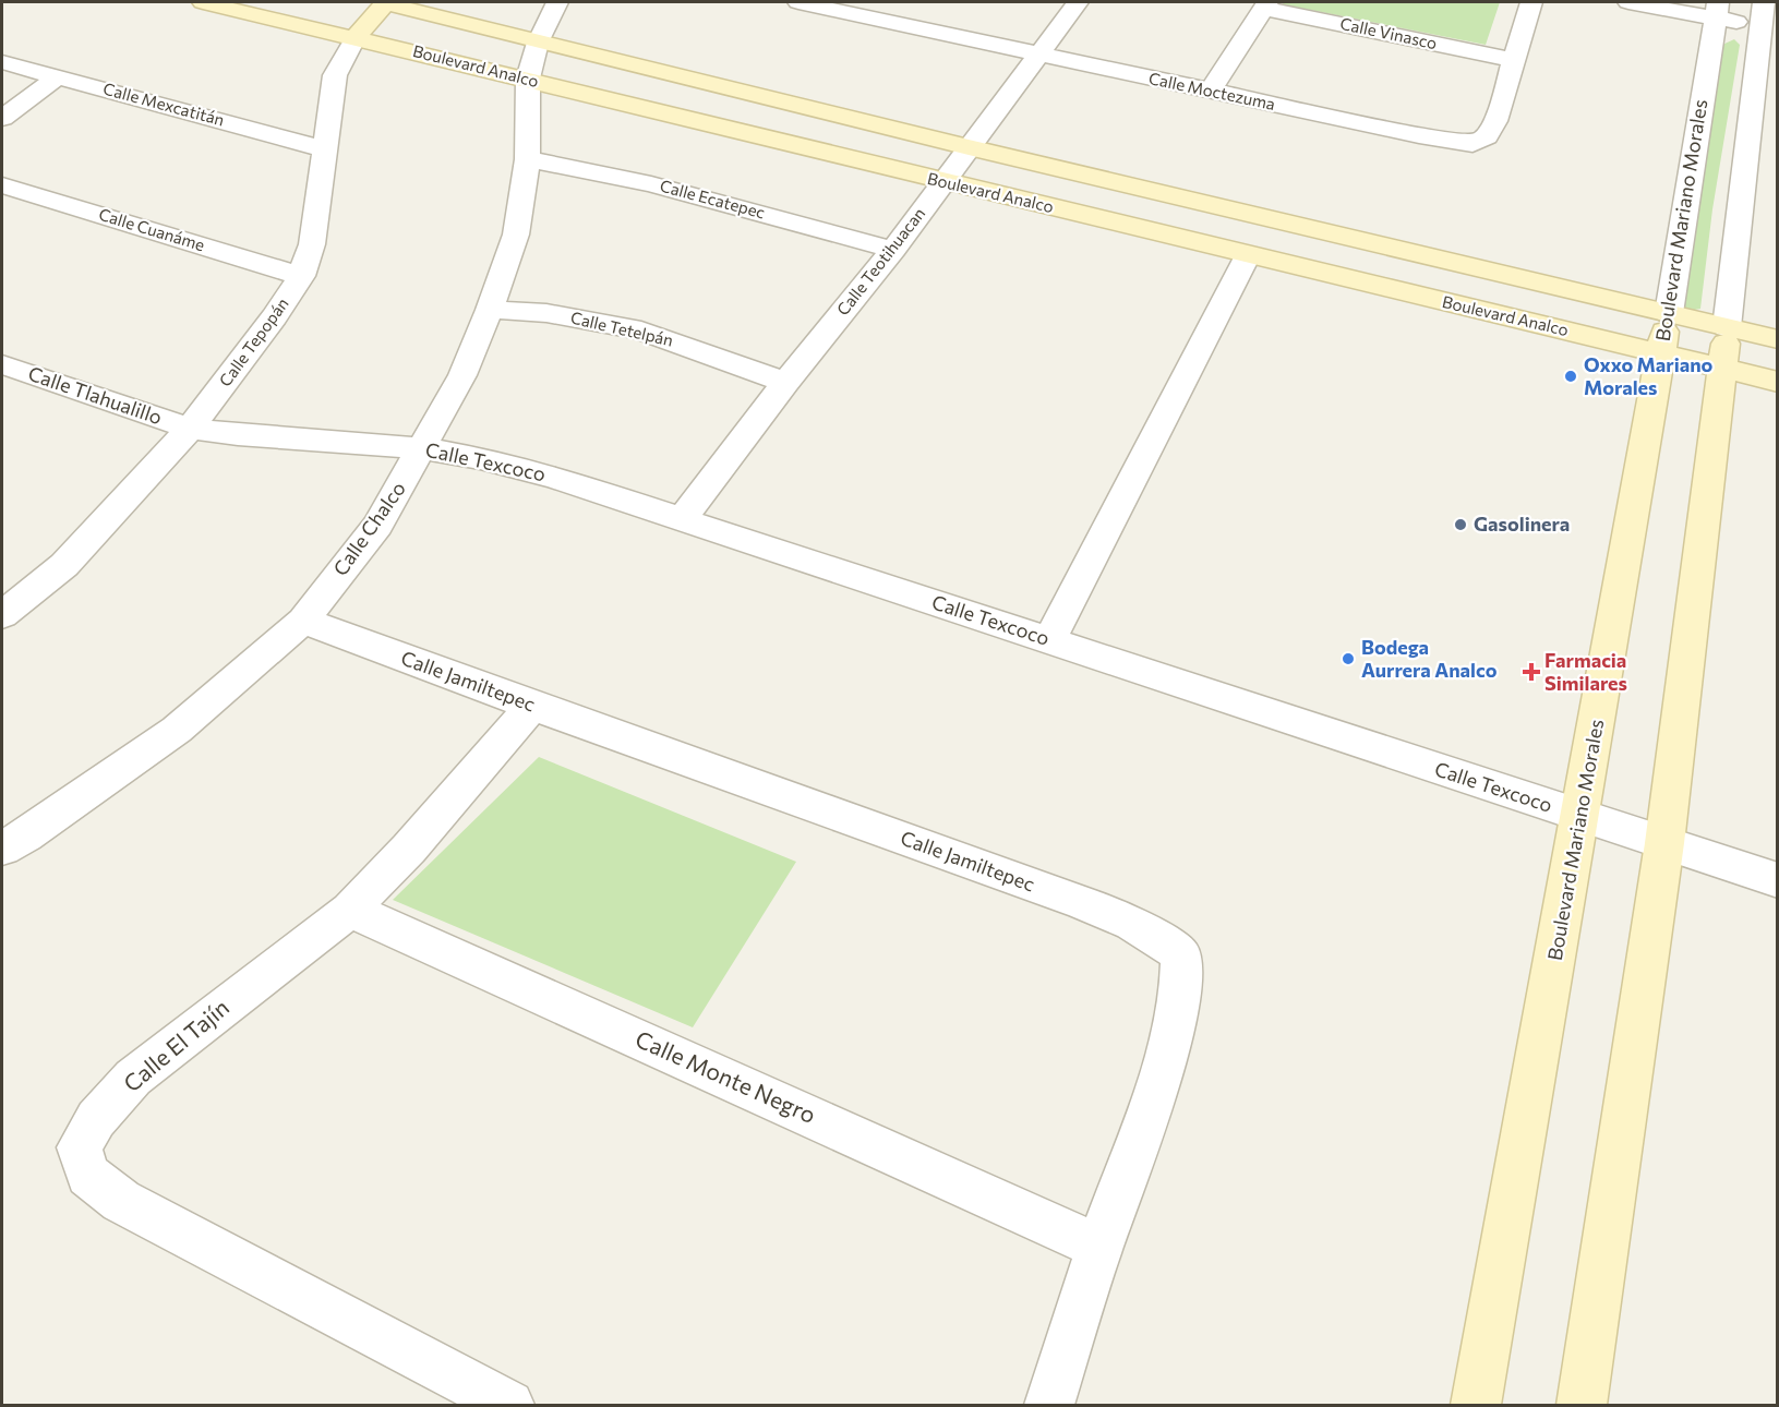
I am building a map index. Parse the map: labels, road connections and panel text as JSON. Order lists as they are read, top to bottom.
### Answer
{
  "streets": {
    "street": [
      "Calle Vinasco",
      "Boulevard Analco",
      "Calle Moctezuma",
      "Calle Mexcatitán",
      "Calle Ecatepec",
      "Boulevard Mariano Morales",
      "Calle Cuanáme",
      "Calle Teotihuacan",
      "Calle Tetelpán",
      "Calle Tepopán",
      "Calle Tlahualillo",
      "Calle Texcoco",
      "Calle Chalco",
      "Calle Jamiltepec",
      "Calle El Tajín",
      "Calle Monte Negro"
    ]
  },
  "crossings": [
    ["Calle Vinasco", "Calle Moctezuma"],
    ["Boulevard Analco", "Boulevard Mariano Morales"],
    ["Boulevard Analco", "Calle Teotihuacan"],
    ["Boulevard Analco", "Calle Tepopán"],
    ["Boulevard Analco", "Calle Chalco"],
    ["Calle Moctezuma", "Calle Teotihuacan"],
    ["Calle Mexcatitán", "Calle Tepopán"],
    ["Calle Ecatepec", "Calle Teotihuacan"],
    ["Calle Ecatepec", "Calle Chalco"],
    ["Boulevard Mariano Morales", "Calle Texcoco"],
    ["Calle Cuanáme", "Calle Tepopán"],
    ["Calle Teotihuacan", "Calle Tetelpán"],
    ["Calle Teotihuacan", "Calle Texcoco"],
    ["Calle Tetelpán", "Calle Chalco"],
    ["Calle Tepopán", "Calle Tlahualillo"],
    ["Calle Tepopán", "Calle Texcoco"],
    ["Calle Tlahualillo", "Calle Texcoco"],
    ["Calle Texcoco", "Calle Chalco"],
    ["Calle Chalco", "Calle Jamiltepec"],
    ["Calle Jamiltepec", "Calle El Tajín"],
    ["Calle Jamiltepec", "Calle Monte Negro"],
    ["Calle El Tajín", "Calle Monte Negro"]
  ],
  "places": {
    "other": ["Oxxo Mariano Morales", "Gasolinera", "Bodega Aurrera Analco"],
    "health": ["Farmacia Similares"]
  }
}
